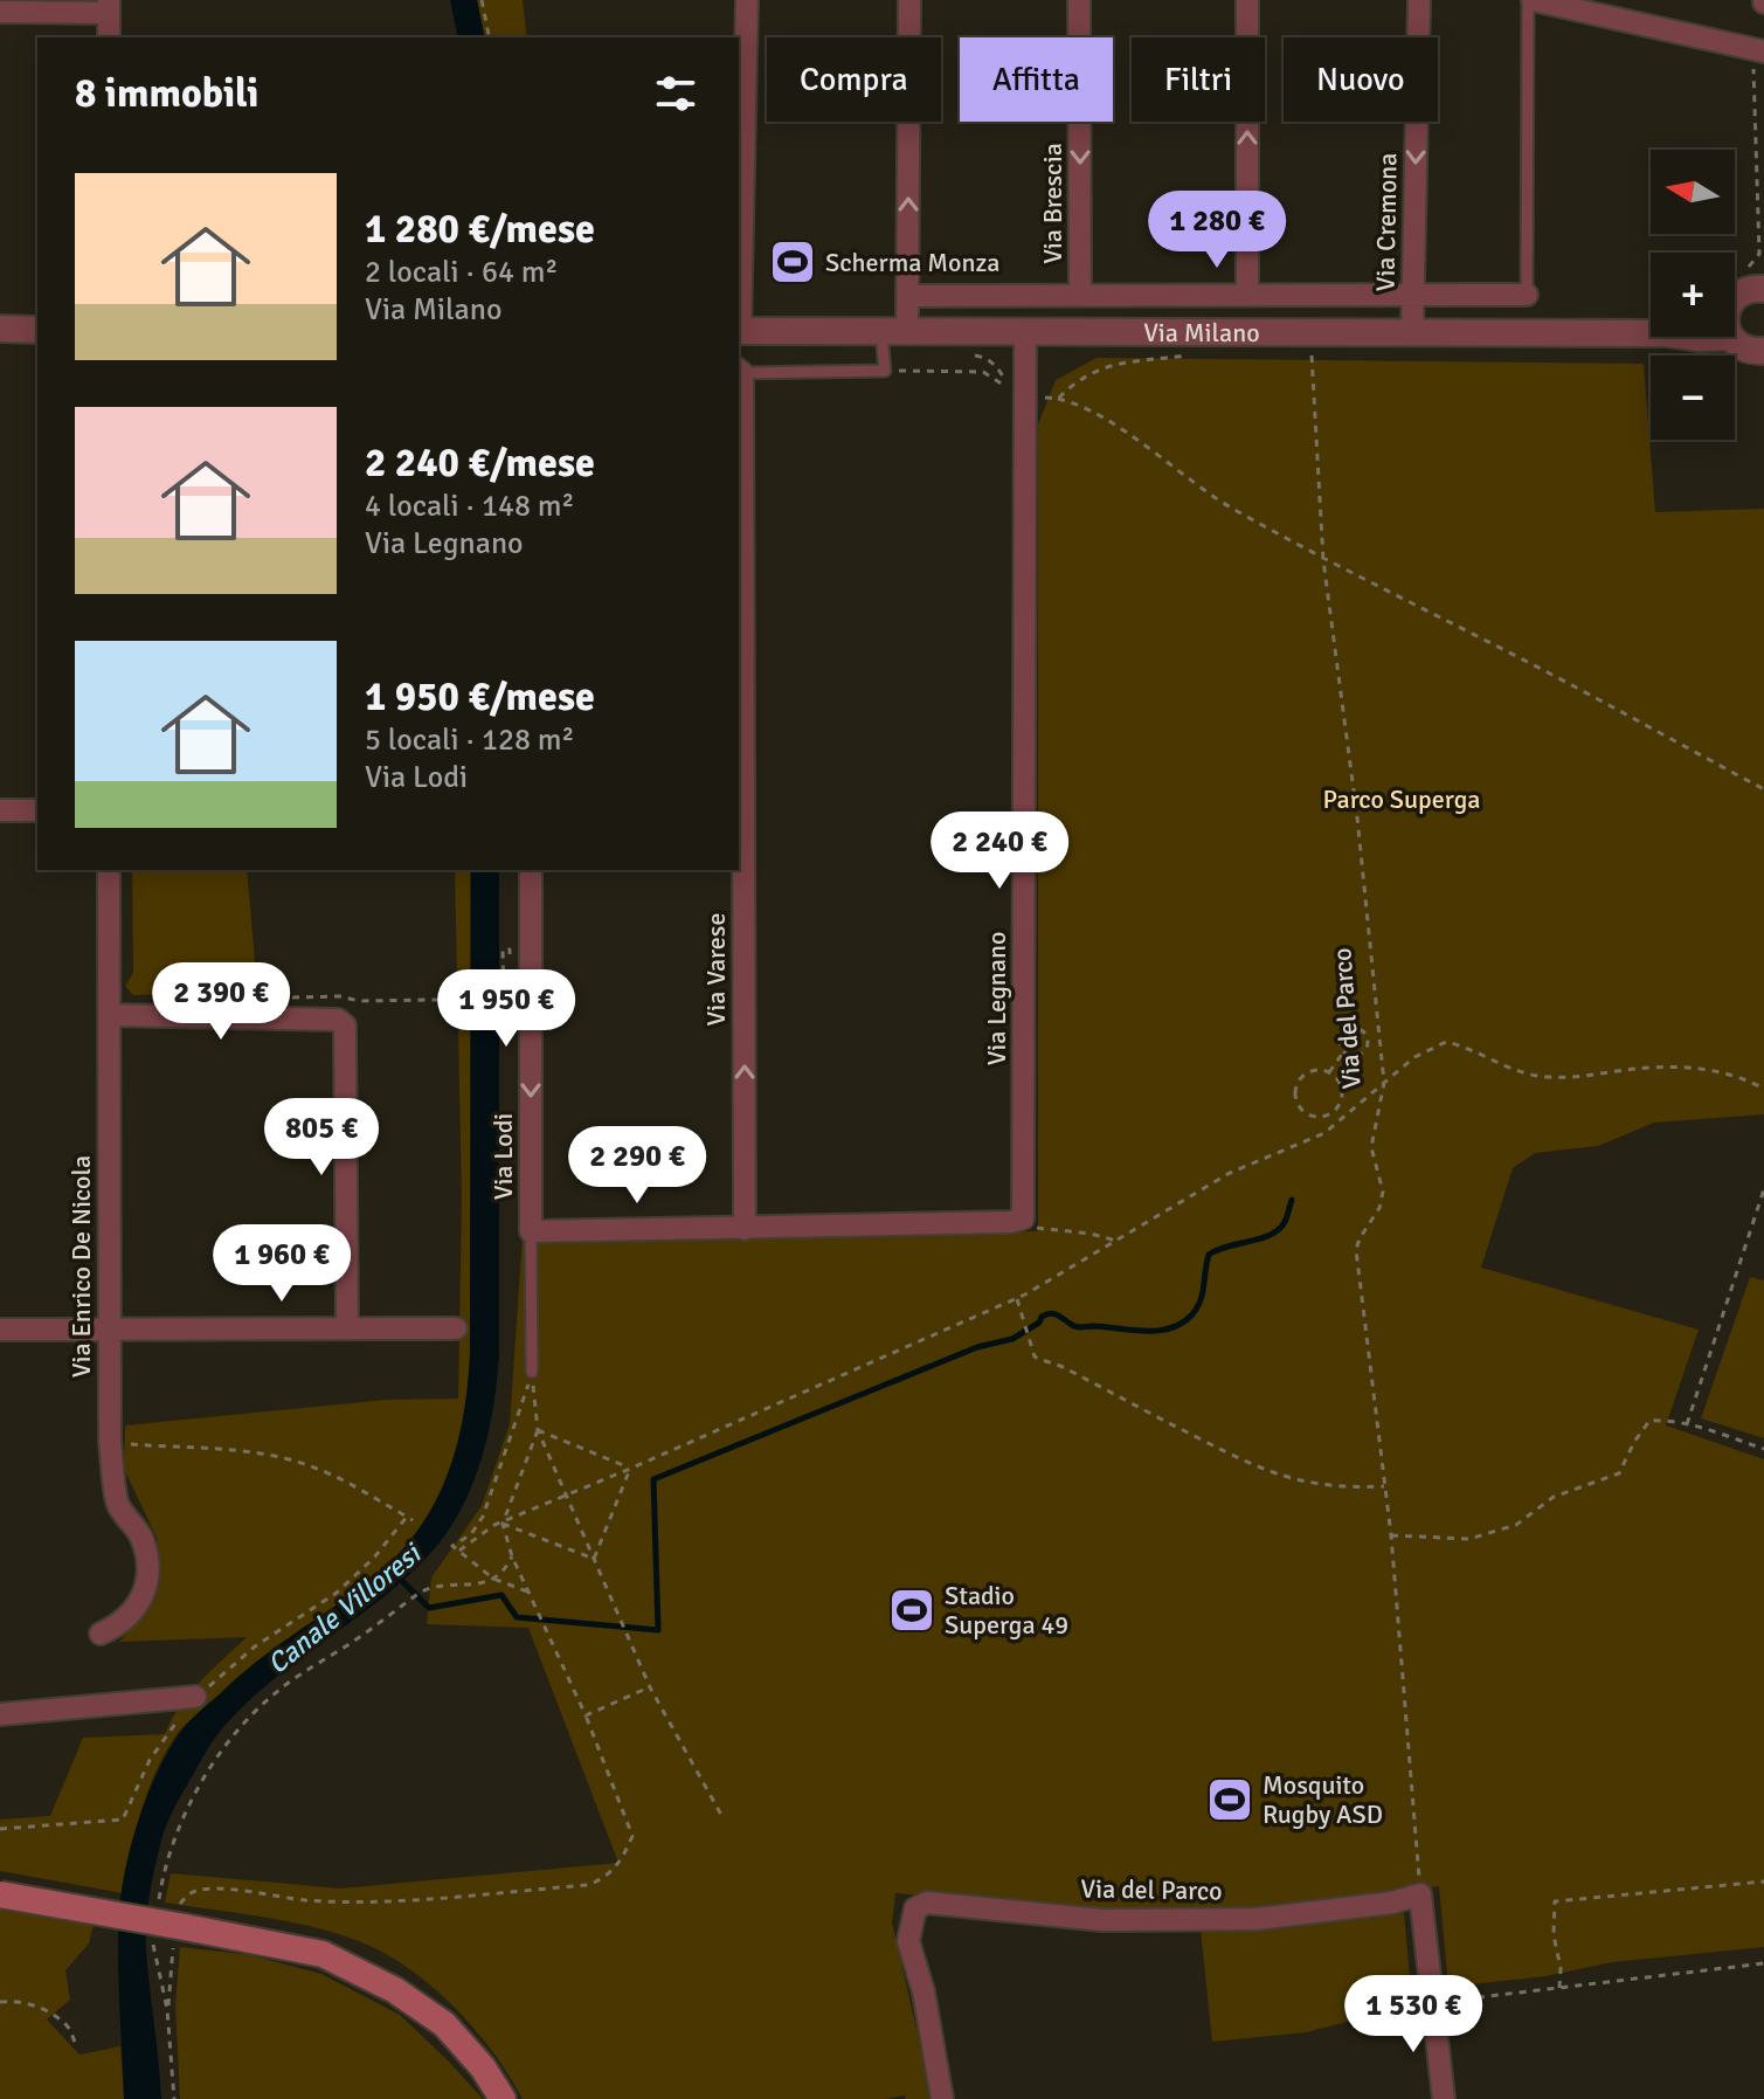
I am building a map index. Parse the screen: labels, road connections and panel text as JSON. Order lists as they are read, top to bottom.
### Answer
{
  "streets": {
    "street": [
      "Via Brescia",
      "Via Cremona",
      "Via Milano",
      "Via Varese",
      "Via Legnano",
      "Via del Parco",
      "Via Lodi",
      "Via Enrico De Nicola"
    ]
  },
  "crossings": [
    ["Via Brescia", "Via Milano"],
    ["Via Cremona", "Via Milano"],
    ["Via Milano", "Via Legnano"],
    ["Via Varese", "Via Lodi"]
  ],
  "one_way": ["Via Varese", "Via Lodi"],
  "water": ["Canale Villoresi"],
  "parks": ["Parco Superga"],
  "places": {
    "sports": ["Scherma Monza", "Stadio Superga 49", "Mosquito Rugby ASD"]
  },
  "north": "left",
  "page": {
    "chip": [
      "Compra",
      "Affitta",
      "Filtri",
      "Nuovo"
    ],
    "heading": "8 immobili",
    "map_buttons": ["+", "−"],
    "list": [
      {
        "name": "1 280 €/mese",
        "note": "2 locali · 64 m² · Via Milano"
      },
      {
        "name": "2 240 €/mese",
        "note": "4 locali · 148 m² · Via Legnano"
      },
      {
        "name": "1 950 €/mese",
        "note": "5 locali · 128 m² · Via Lodi"
      }
    ],
    "price": [
      "1 280 €",
      "2 240 €",
      "2 390 €",
      "1 950 €",
      "805 €",
      "2 290 €",
      "1 960 €",
      "1 530 €"
    ]
  }
}
